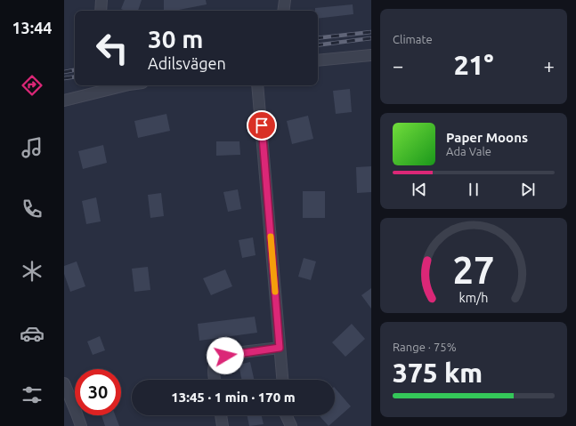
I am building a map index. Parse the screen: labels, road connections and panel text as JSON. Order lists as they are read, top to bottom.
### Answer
{
  "page": {
    "tabs": "13:44",
    "tile": [
      "Climate",
      ["Range · 75%", "375 km"]
    ],
    "turn": ["30 m", "Adilsvägen"],
    "heat": ["−", "21°", "+"],
    "song": ["Paper Moons", "Ada Vale"],
    "limit": "30",
    "trip": "13:45 · 1 min · 170 m",
    "gauge": ["27", "km/h"]
  }
}
